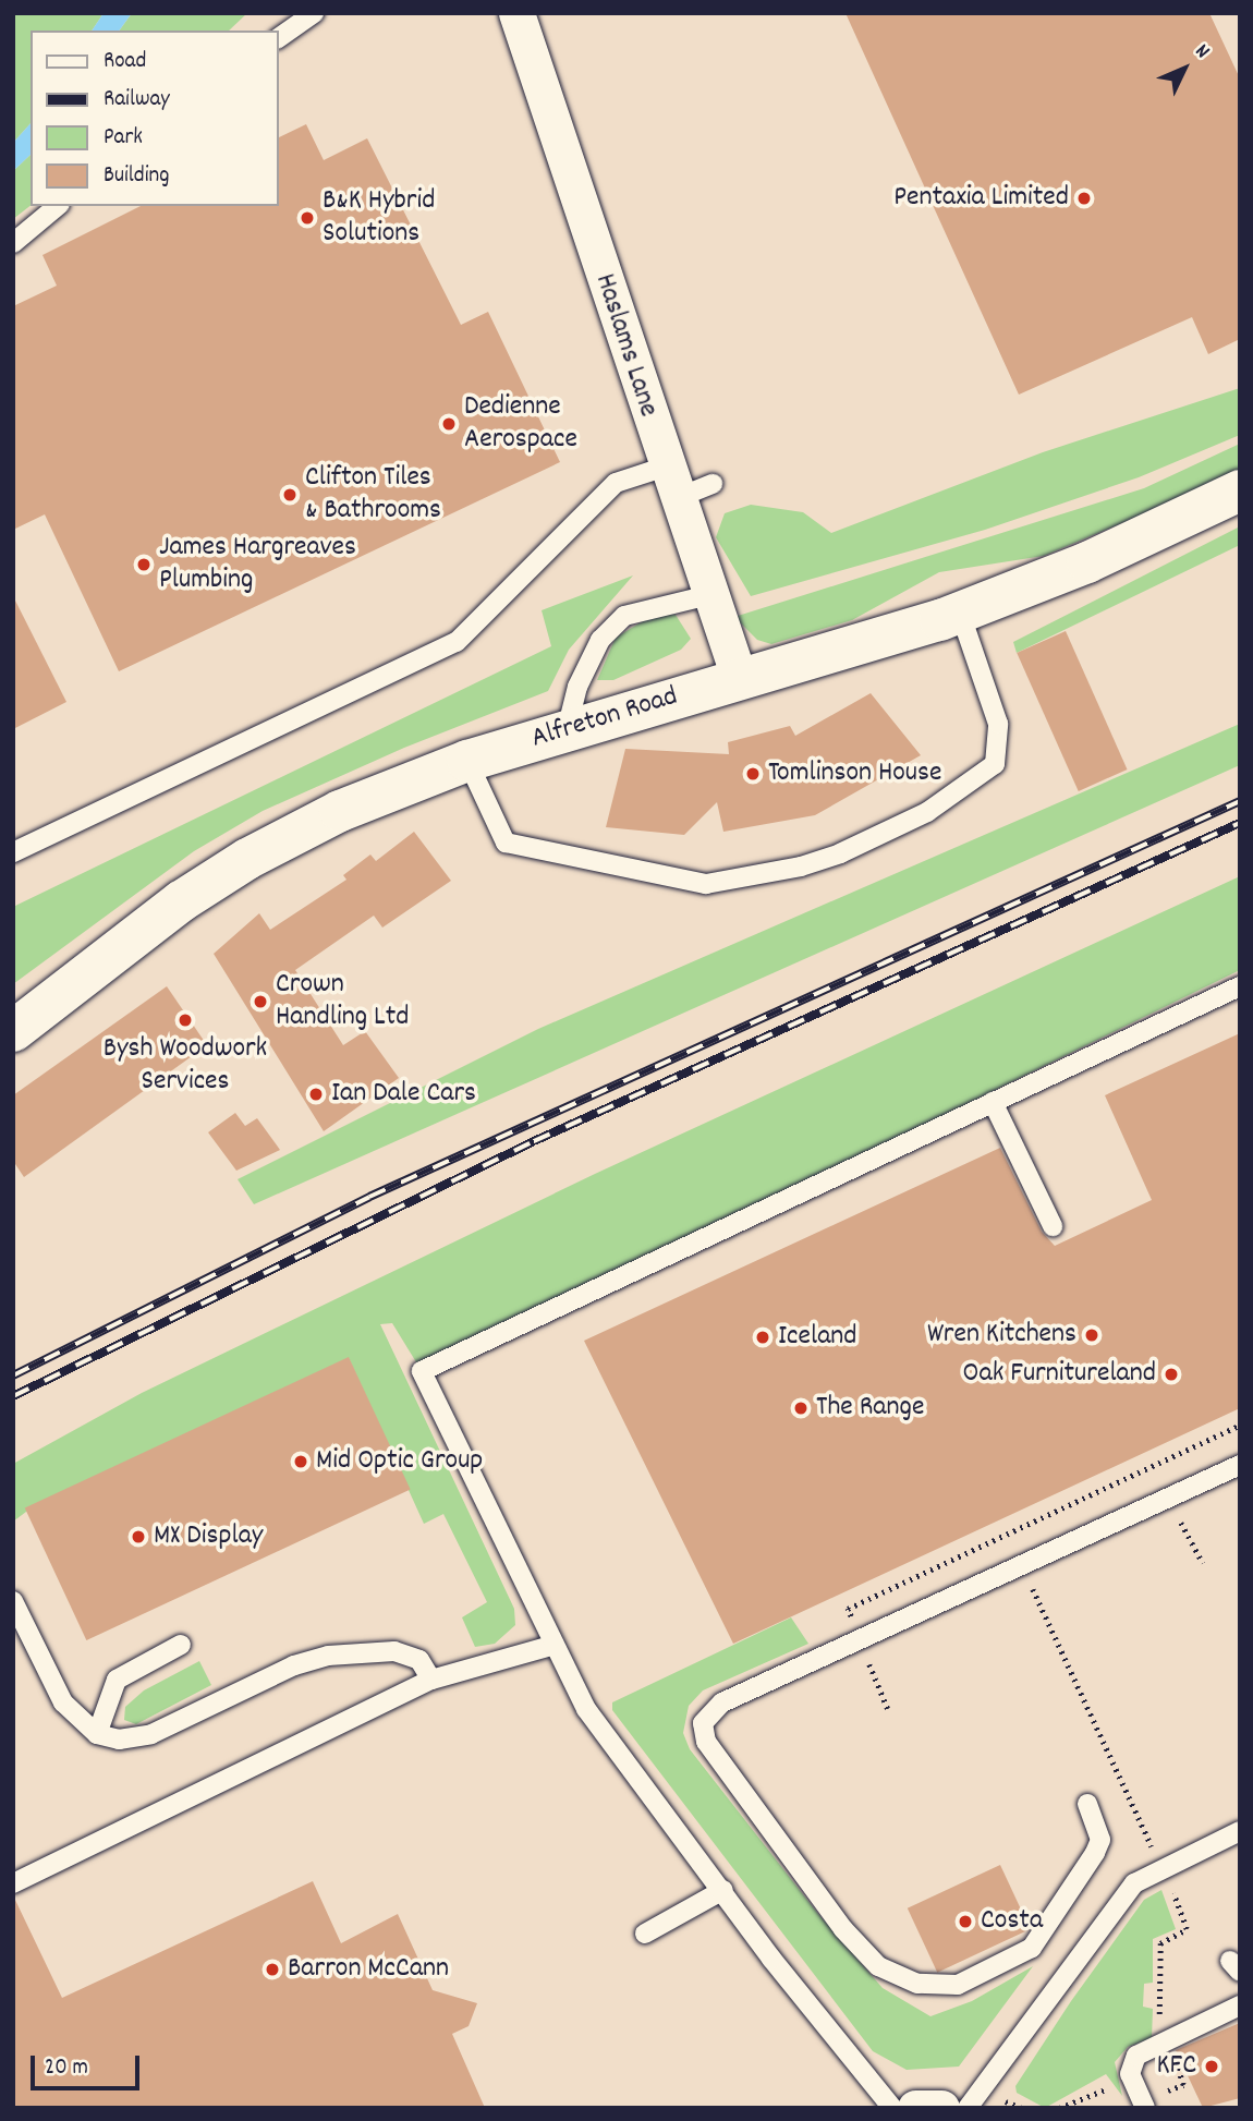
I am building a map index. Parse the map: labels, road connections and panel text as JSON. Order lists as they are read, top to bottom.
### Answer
{
  "streets": {
    "street": ["Haslams Lane", "Alfreton Road"]
  },
  "crossings": [
    ["Haslams Lane", "Alfreton Road"]
  ],
  "places": [
    "Pentaxia Limited",
    "B&K Hybrid Solutions",
    "Dedienne Aerospace",
    "Clifton Tiles & Bathrooms",
    "James Hargreaves Plumbing",
    "Tomlinson House",
    "Crown Handling Ltd",
    "Bysh Woodwork Services",
    "Ian Dale Cars",
    "Wren Kitchens",
    "Iceland",
    "Oak Furnitureland",
    "The Range",
    "Mid Optic Group",
    "MX Display",
    "Costa",
    "Barron McCann",
    "KFC"
  ],
  "legend": [
    "Road",
    "Railway",
    "Park",
    "Building"
  ],
  "scale_bar": "20 m",
  "north": "top right"
}
